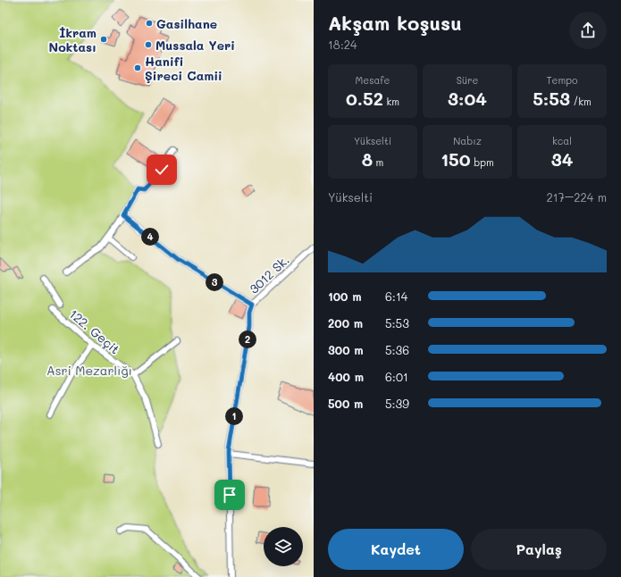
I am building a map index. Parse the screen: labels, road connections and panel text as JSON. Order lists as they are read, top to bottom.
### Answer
{
  "streets": {
    "street": ["3012 Sk.", "122. Geçit"]
  },
  "parks": ["Asri Mezarlığı"],
  "places": [
    "Gasilhane",
    "İkram Noktası",
    "Mussala Yeri",
    "Hanifi Şireci Camii"
  ],
  "page": {
    "heading": ["Akşam koşusu", "18:24"],
    "stats": [
      ["Mesafe", "0.52 km"],
      ["Süre", "3:04"],
      ["Tempo", "5:53 /km"],
      ["Yükselti", "8 m"],
      ["Nabız", "150 bpm"],
      ["kcal", "34"]
    ],
    "chart": ["Yükselti", "217–224 m"],
    "pins": [
      "4",
      "3",
      "2",
      "1"
    ],
    "list": [
      {
        "name": "100 m",
        "note": "6:14"
      },
      {
        "name": "200 m",
        "note": "5:53"
      },
      {
        "name": "300 m",
        "note": "5:36"
      },
      {
        "name": "400 m",
        "note": "6:01"
      },
      {
        "name": "500 m",
        "note": "5:39"
      }
    ],
    "buttons": ["Kaydet", "Paylaş"]
  }
}
